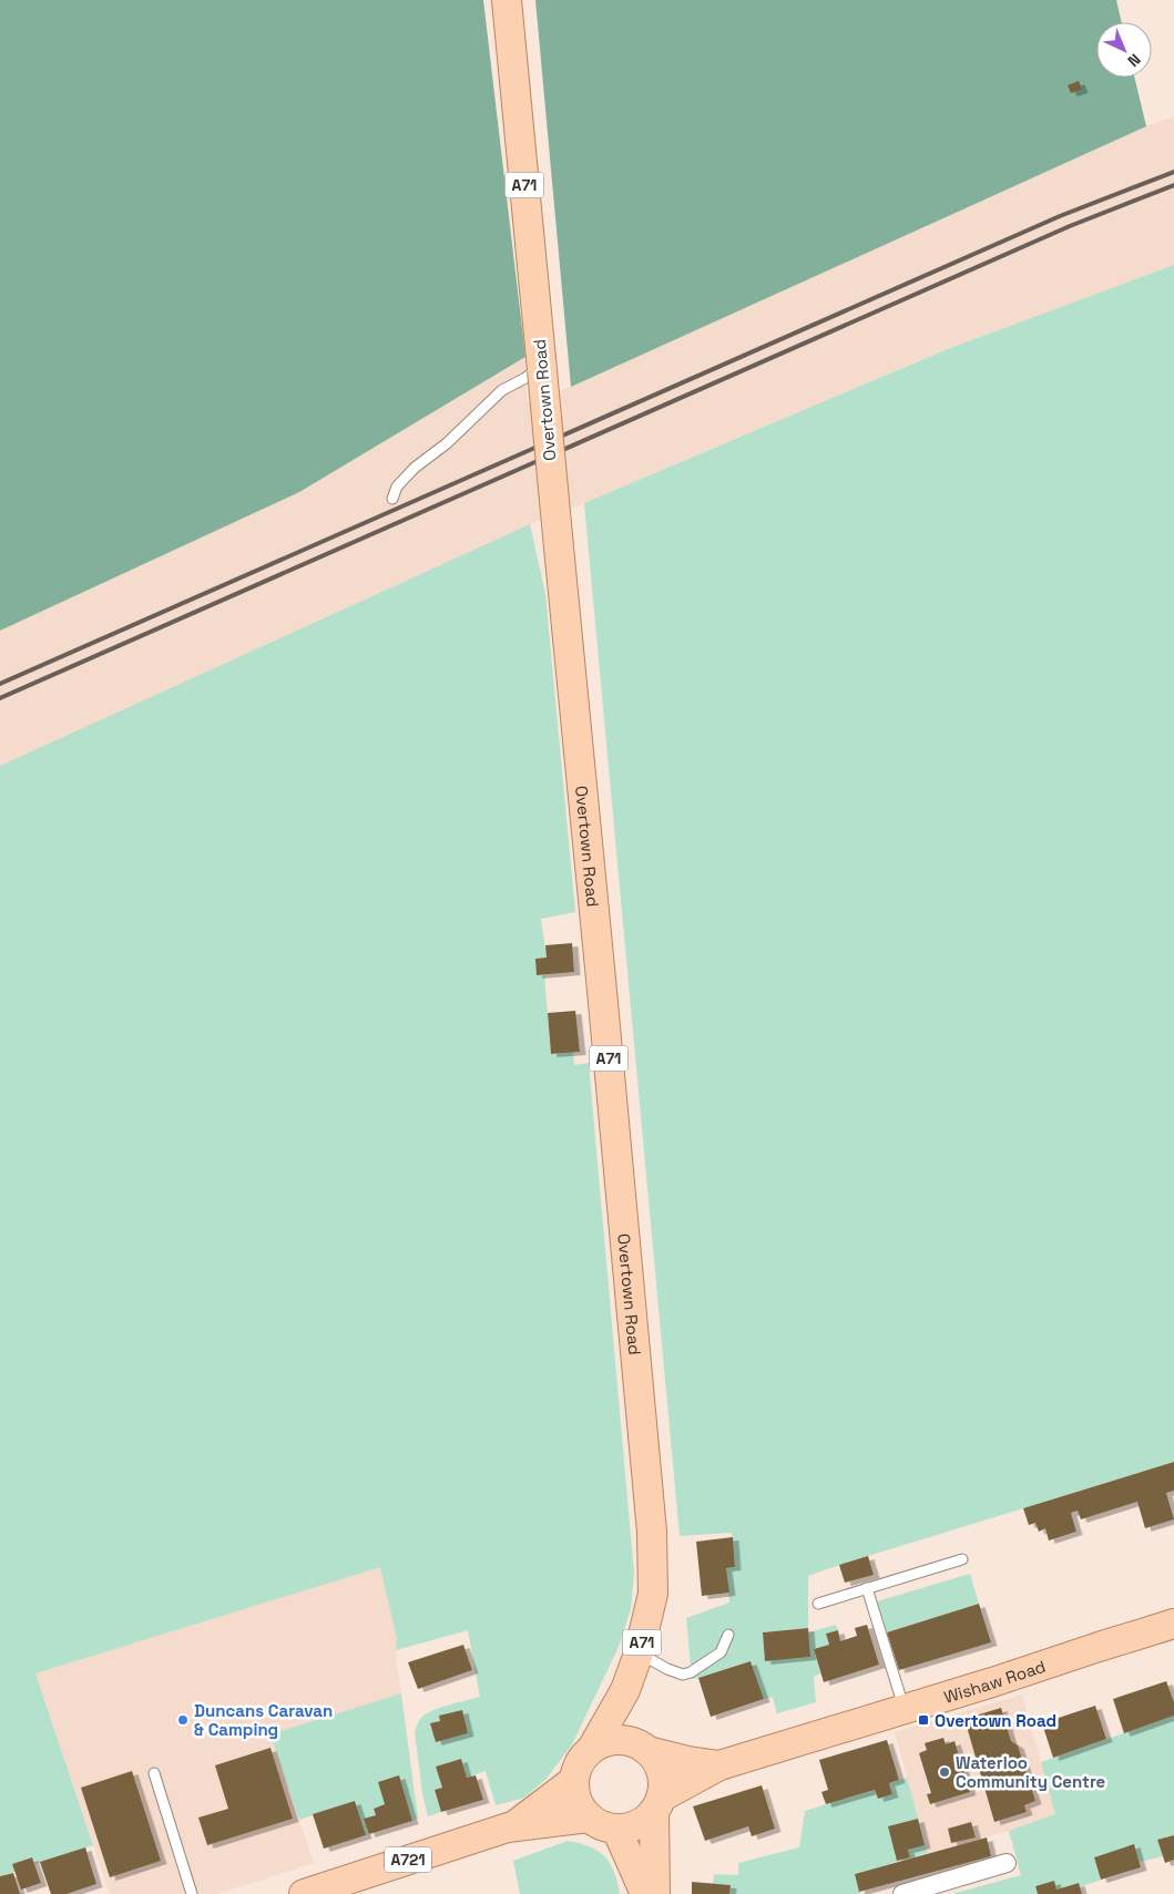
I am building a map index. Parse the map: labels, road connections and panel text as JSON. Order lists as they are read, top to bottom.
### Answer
{
  "streets": {
    "main road": [
      "A71",
      "Overtown Road",
      "Wishaw Road",
      "A721"
    ]
  },
  "crossings": [
    ["Overtown Road", "Wishaw Road"],
    ["Overtown Road", "A721"],
    ["Wishaw Road", "A721"]
  ],
  "places": {
    "other": ["Duncans Caravan & Camping", "Waterloo Community Centre"],
    "transit": ["Overtown Road"]
  },
  "north": "bottom right"
}
